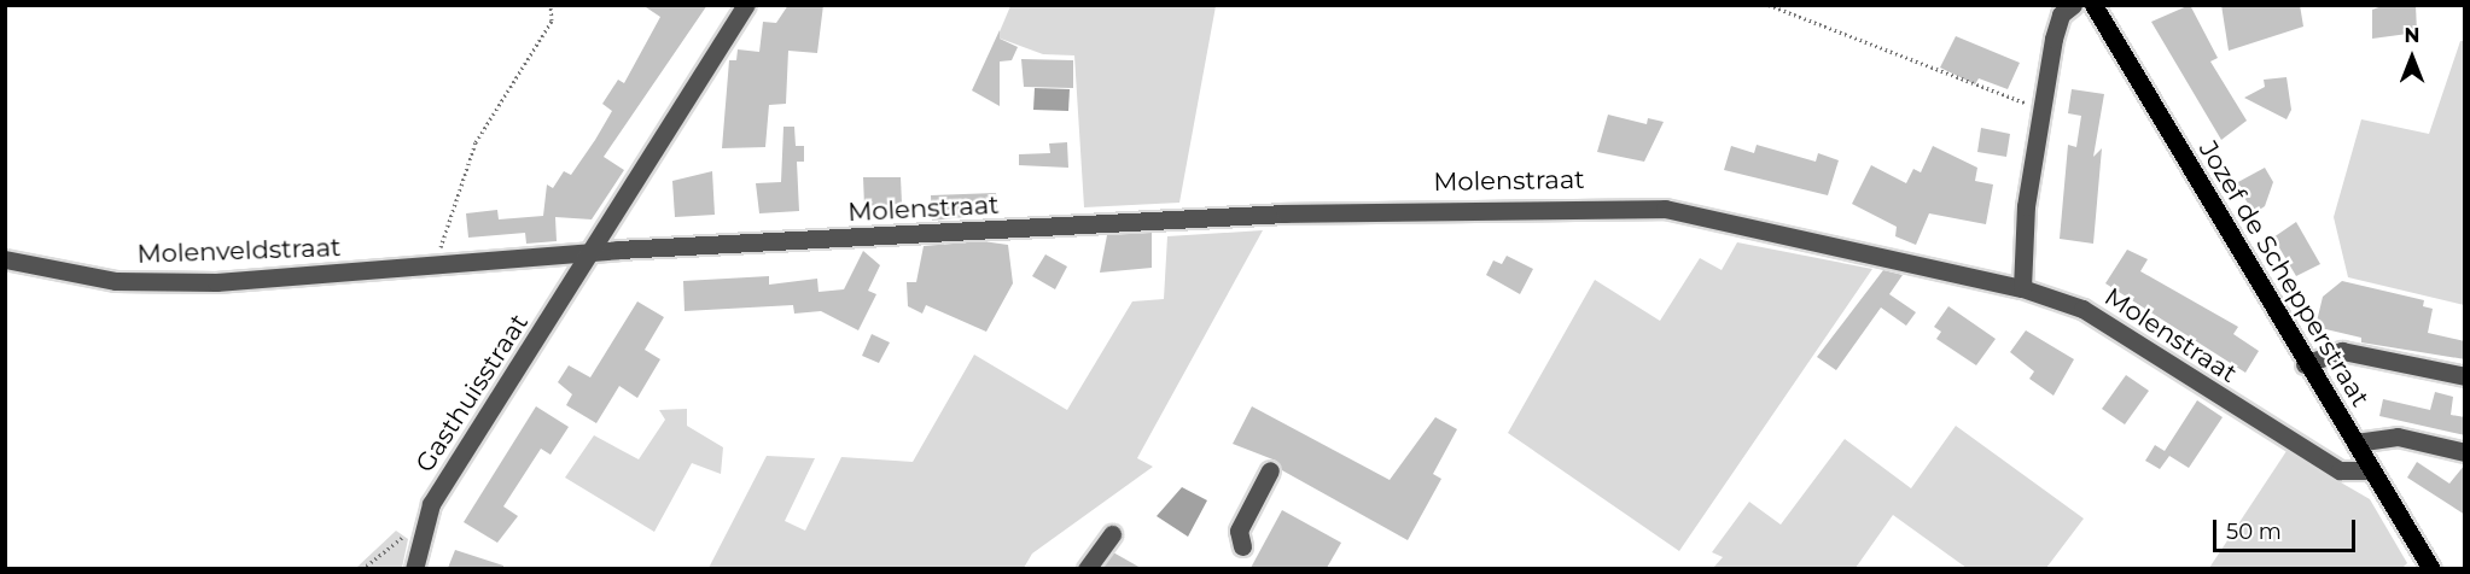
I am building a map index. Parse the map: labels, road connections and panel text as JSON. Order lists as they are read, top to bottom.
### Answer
{
  "streets": {
    "main road": ["Jozef de Schepperstraat"],
    "street": ["Molenstraat", "Molenveldstraat", "Gasthuisstraat"]
  },
  "crossings": [
    ["Molenstraat", "Jozef de Schepperstraat"],
    ["Molenstraat", "Gasthuisstraat"]
  ],
  "scale_bar": "50 m",
  "north": "top"
}
